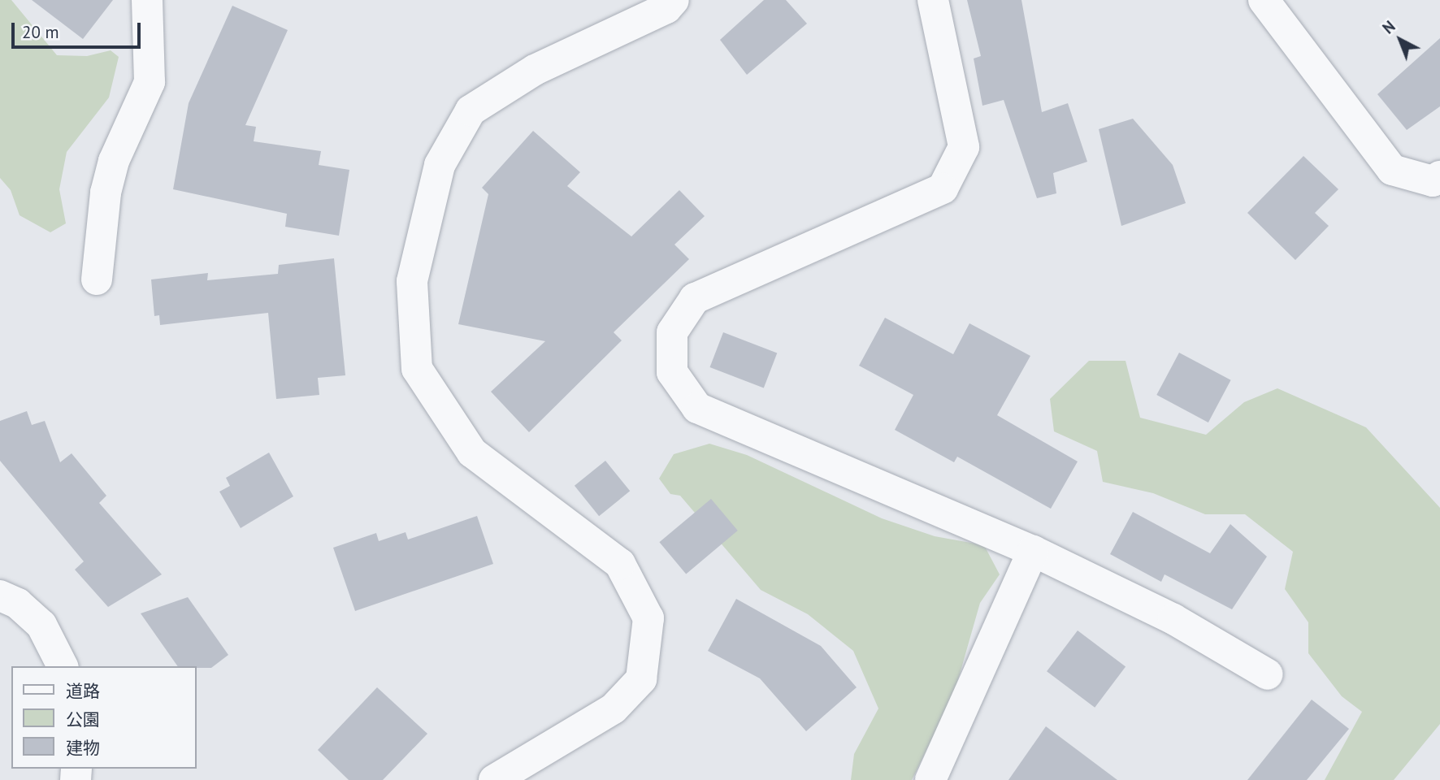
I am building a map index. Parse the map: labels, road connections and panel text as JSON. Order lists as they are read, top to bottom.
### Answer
{
  "legend": ["道路", "公園", "建物"],
  "scale_bar": "20 m",
  "north": "top left"
}
